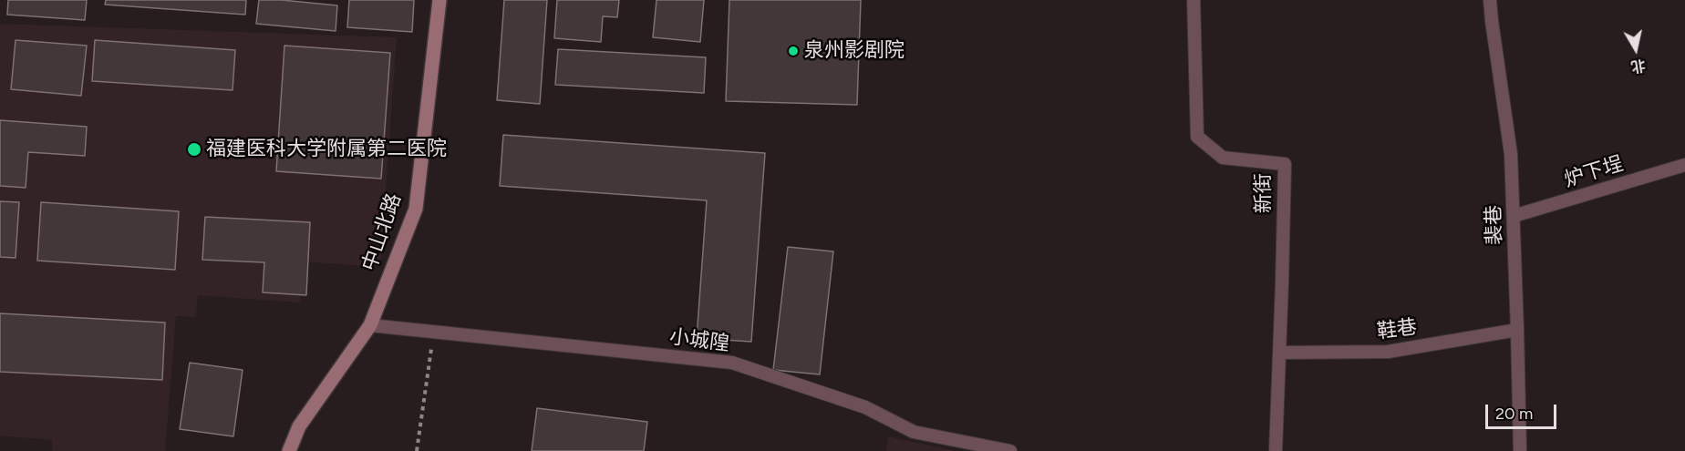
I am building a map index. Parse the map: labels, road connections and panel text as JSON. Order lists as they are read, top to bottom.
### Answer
{
  "streets": {
    "street": ["中山北路"],
    "lane": [
      "炉下埕",
      "新街",
      "裴巷",
      "鞋巷",
      "小城隍"
    ]
  },
  "crossings": [
    ["炉下埕", "裴巷"],
    ["新街", "鞋巷"],
    ["裴巷", "鞋巷"],
    ["中山北路", "小城隍"]
  ],
  "places": ["泉州影剧院", "福建医科大学附属第二医院"],
  "scale_bar": "20 m",
  "north": "bottom"
}
